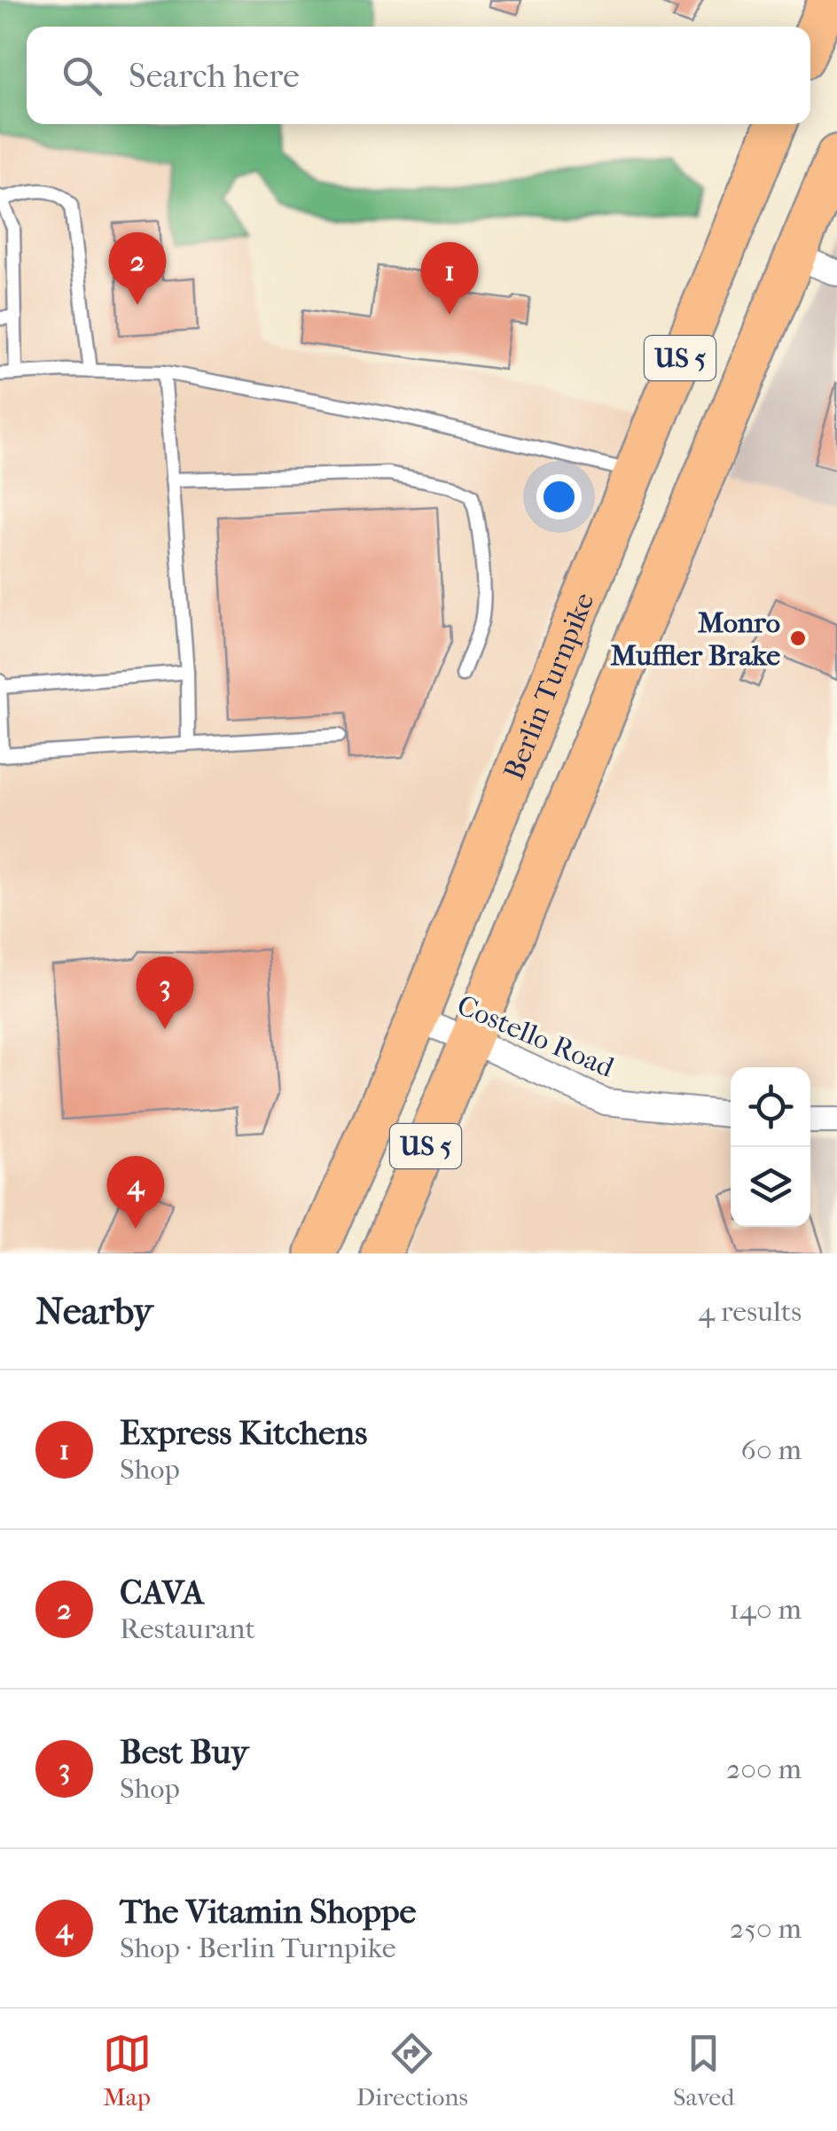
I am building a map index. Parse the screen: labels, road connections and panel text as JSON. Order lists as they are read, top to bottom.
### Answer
{
  "streets": {
    "highway": ["US 5", "Berlin Turnpike"],
    "street": ["Costello Road"]
  },
  "crossings": [
    ["Berlin Turnpike", "Costello Road"]
  ],
  "places": ["Monro Muffler Brake"],
  "page": {
    "search": "Search here",
    "pins": [
      "2",
      "1",
      "3",
      "4"
    ],
    "heading": ["Nearby", "4 results"],
    "list": [
      {
        "mark": "1",
        "name": "Express Kitchens",
        "note": "Shop",
        "value": "60 m"
      },
      {
        "mark": "2",
        "name": "CAVA",
        "note": "Restaurant",
        "value": "140 m"
      },
      {
        "mark": "3",
        "name": "Best Buy",
        "note": "Shop",
        "value": "200 m"
      },
      {
        "mark": "4",
        "name": "The Vitamin Shoppe",
        "note": "Shop · Berlin Turnpike",
        "value": "250 m"
      }
    ],
    "nav": ["Map", "Directions", "Saved"]
  }
}
